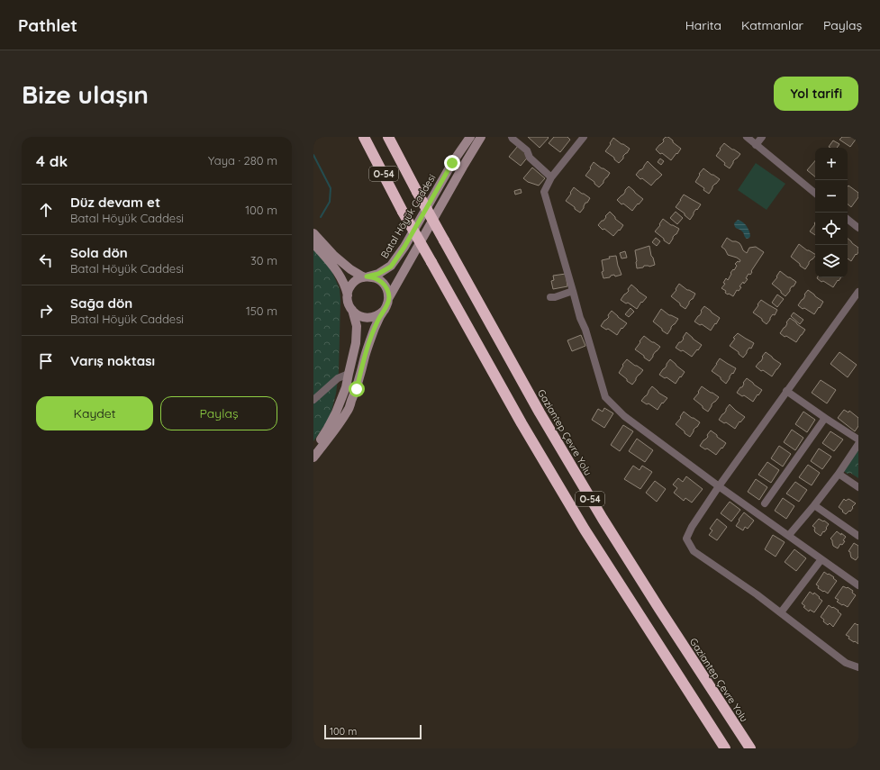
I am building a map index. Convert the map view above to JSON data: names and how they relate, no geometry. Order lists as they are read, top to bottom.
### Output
{
  "streets": {
    "highway": ["O-54", "Gaziantep Çevre Yolu"],
    "main road": ["Batal Höyük Caddesi"]
  },
  "scale_bar": "100 m",
  "page": {
    "header": "Pathlet",
    "nav": ["Harita", "Katmanlar", "Paylaş"],
    "buttons": [
      "Yol tarifi",
      ["Kaydet", "Paylaş"]
    ],
    "title": "Bize ulaşın",
    "heading": ["4 dk", "Yaya · 280 m"],
    "map_buttons": ["+", "−"],
    "list": [
      ["Düz devam et", "Batal Höyük Caddesi", "100 m"],
      ["Sola dön", "Batal Höyük Caddesi", "30 m"],
      ["Sağa dön", "Batal Höyük Caddesi", "150 m"],
      "Varış noktası"
    ],
    "scale": "100 m"
  }
}
